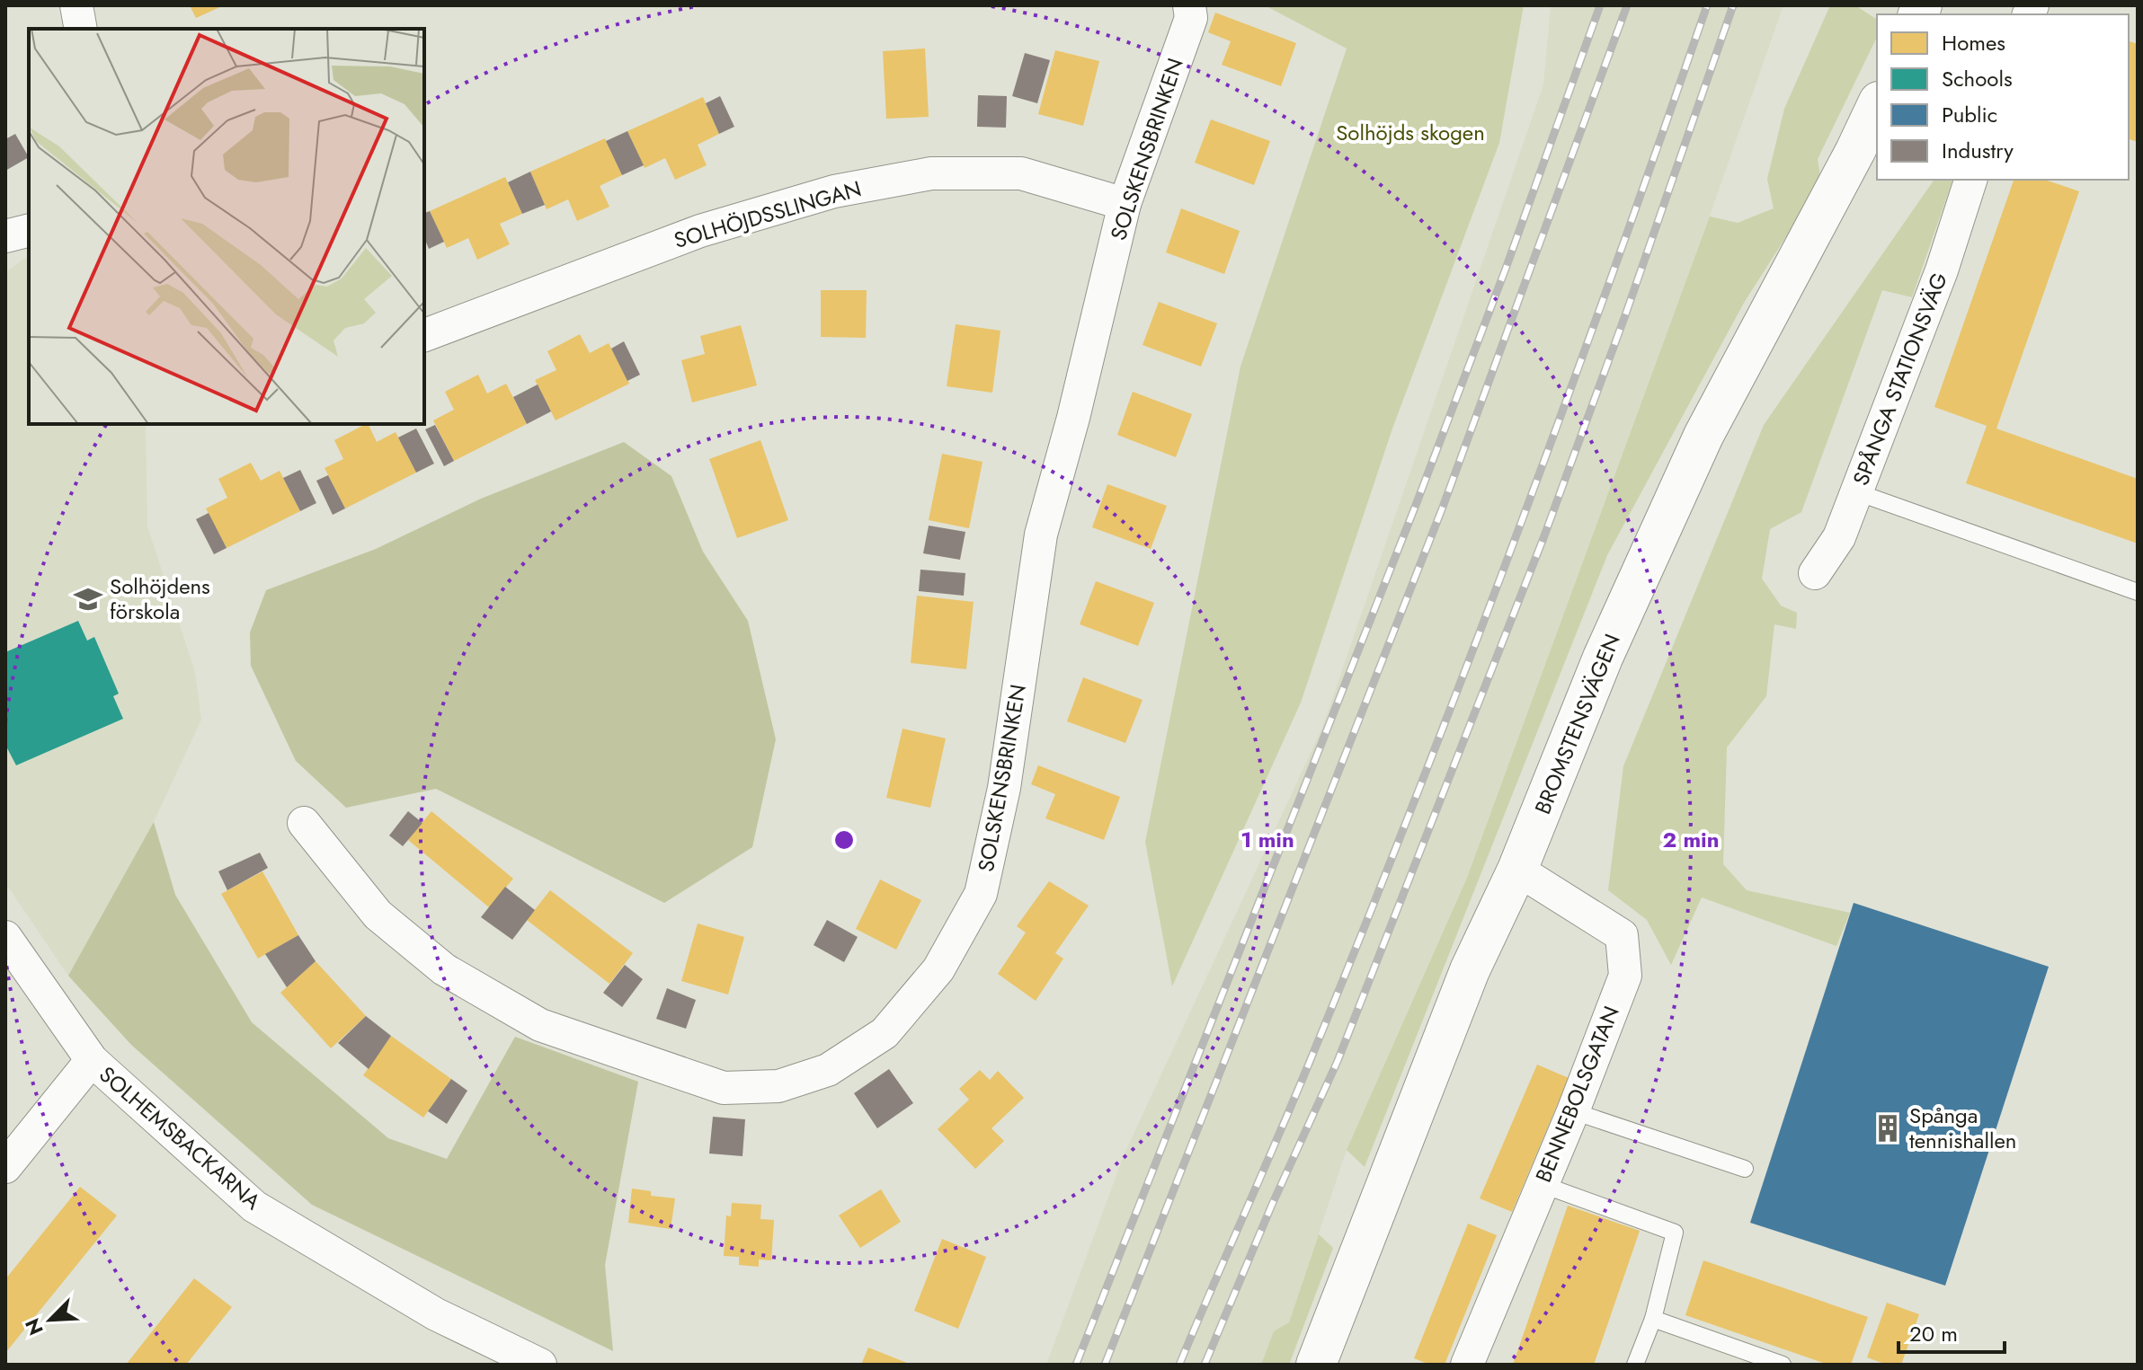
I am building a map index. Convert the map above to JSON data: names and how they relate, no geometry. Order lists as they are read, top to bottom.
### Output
{
  "streets": {
    "street": [
      "SOLSKENSBRINKEN",
      "SOLHÖJDSSLINGAN",
      "SPÅNGA STATIONSVÄG",
      "BROMSTENSVÄGEN",
      "BENNEBOLSGATAN",
      "SOLHEMSBACKARNA"
    ]
  },
  "crossings": [
    ["SOLSKENSBRINKEN", "SOLHÖJDSSLINGAN"],
    ["BROMSTENSVÄGEN", "BENNEBOLSGATAN"]
  ],
  "parks": ["Solhöjds skogen"],
  "places": {
    "school or university": ["Solhöjdens förskola"],
    "building": ["Spånga tennishallen"]
  },
  "legend": [
    "Homes",
    "Schools",
    "Public",
    "Industry"
  ],
  "scale_bar": "20 m",
  "north": "bottom left",
  "rings": ["1 min", "2 min"]
}
